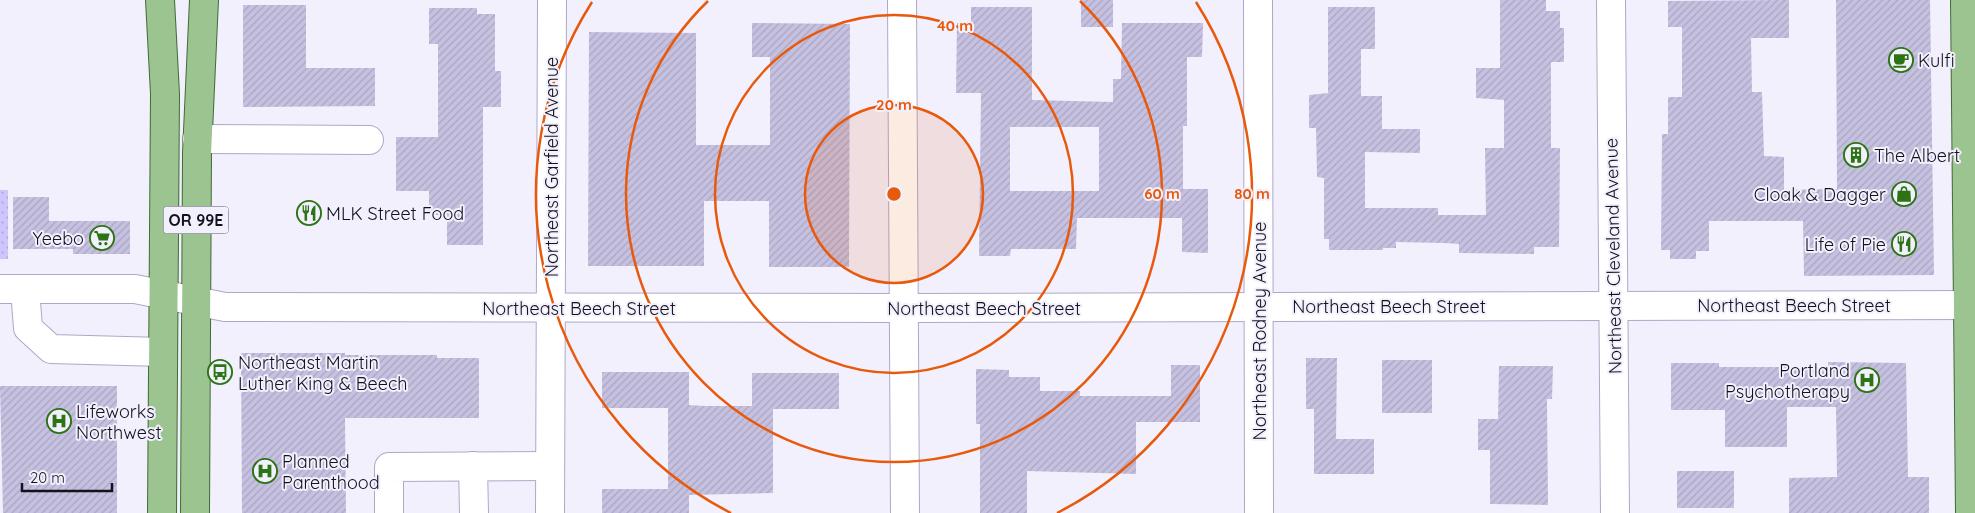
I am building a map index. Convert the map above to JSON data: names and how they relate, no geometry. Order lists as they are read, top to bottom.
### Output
{
  "streets": {
    "main road": ["OR 99E"],
    "street": [
      "Northeast Garfield Avenue",
      "Northeast Cleveland Avenue",
      "Northeast Beech Street",
      "Northeast Rodney Avenue"
    ]
  },
  "crossings": [
    ["Northeast Garfield Avenue", "Northeast Beech Street"],
    ["OR 99E", "Northeast Beech Street"],
    ["Northeast Cleveland Avenue", "Northeast Beech Street"],
    ["Northeast Beech Street", "Northeast Rodney Avenue"]
  ],
  "places": {
    "cafe": ["Kulfi"],
    "building": ["The Albert"],
    "shop": ["Cloak & Dagger"],
    "restaurant": ["MLK Street Food", "Life of Pie"],
    "supermarket": ["Yeebo"],
    "bus stop": ["Northeast Martin Luther King & Beech"],
    "hospital": ["Portland Psychotherapy", "Lifeworks Northwest", "Planned Parenthood"]
  },
  "scale_bar": "20 m",
  "rings": [
    "40 m",
    "20 m",
    "60 m",
    "80 m"
  ]
}
